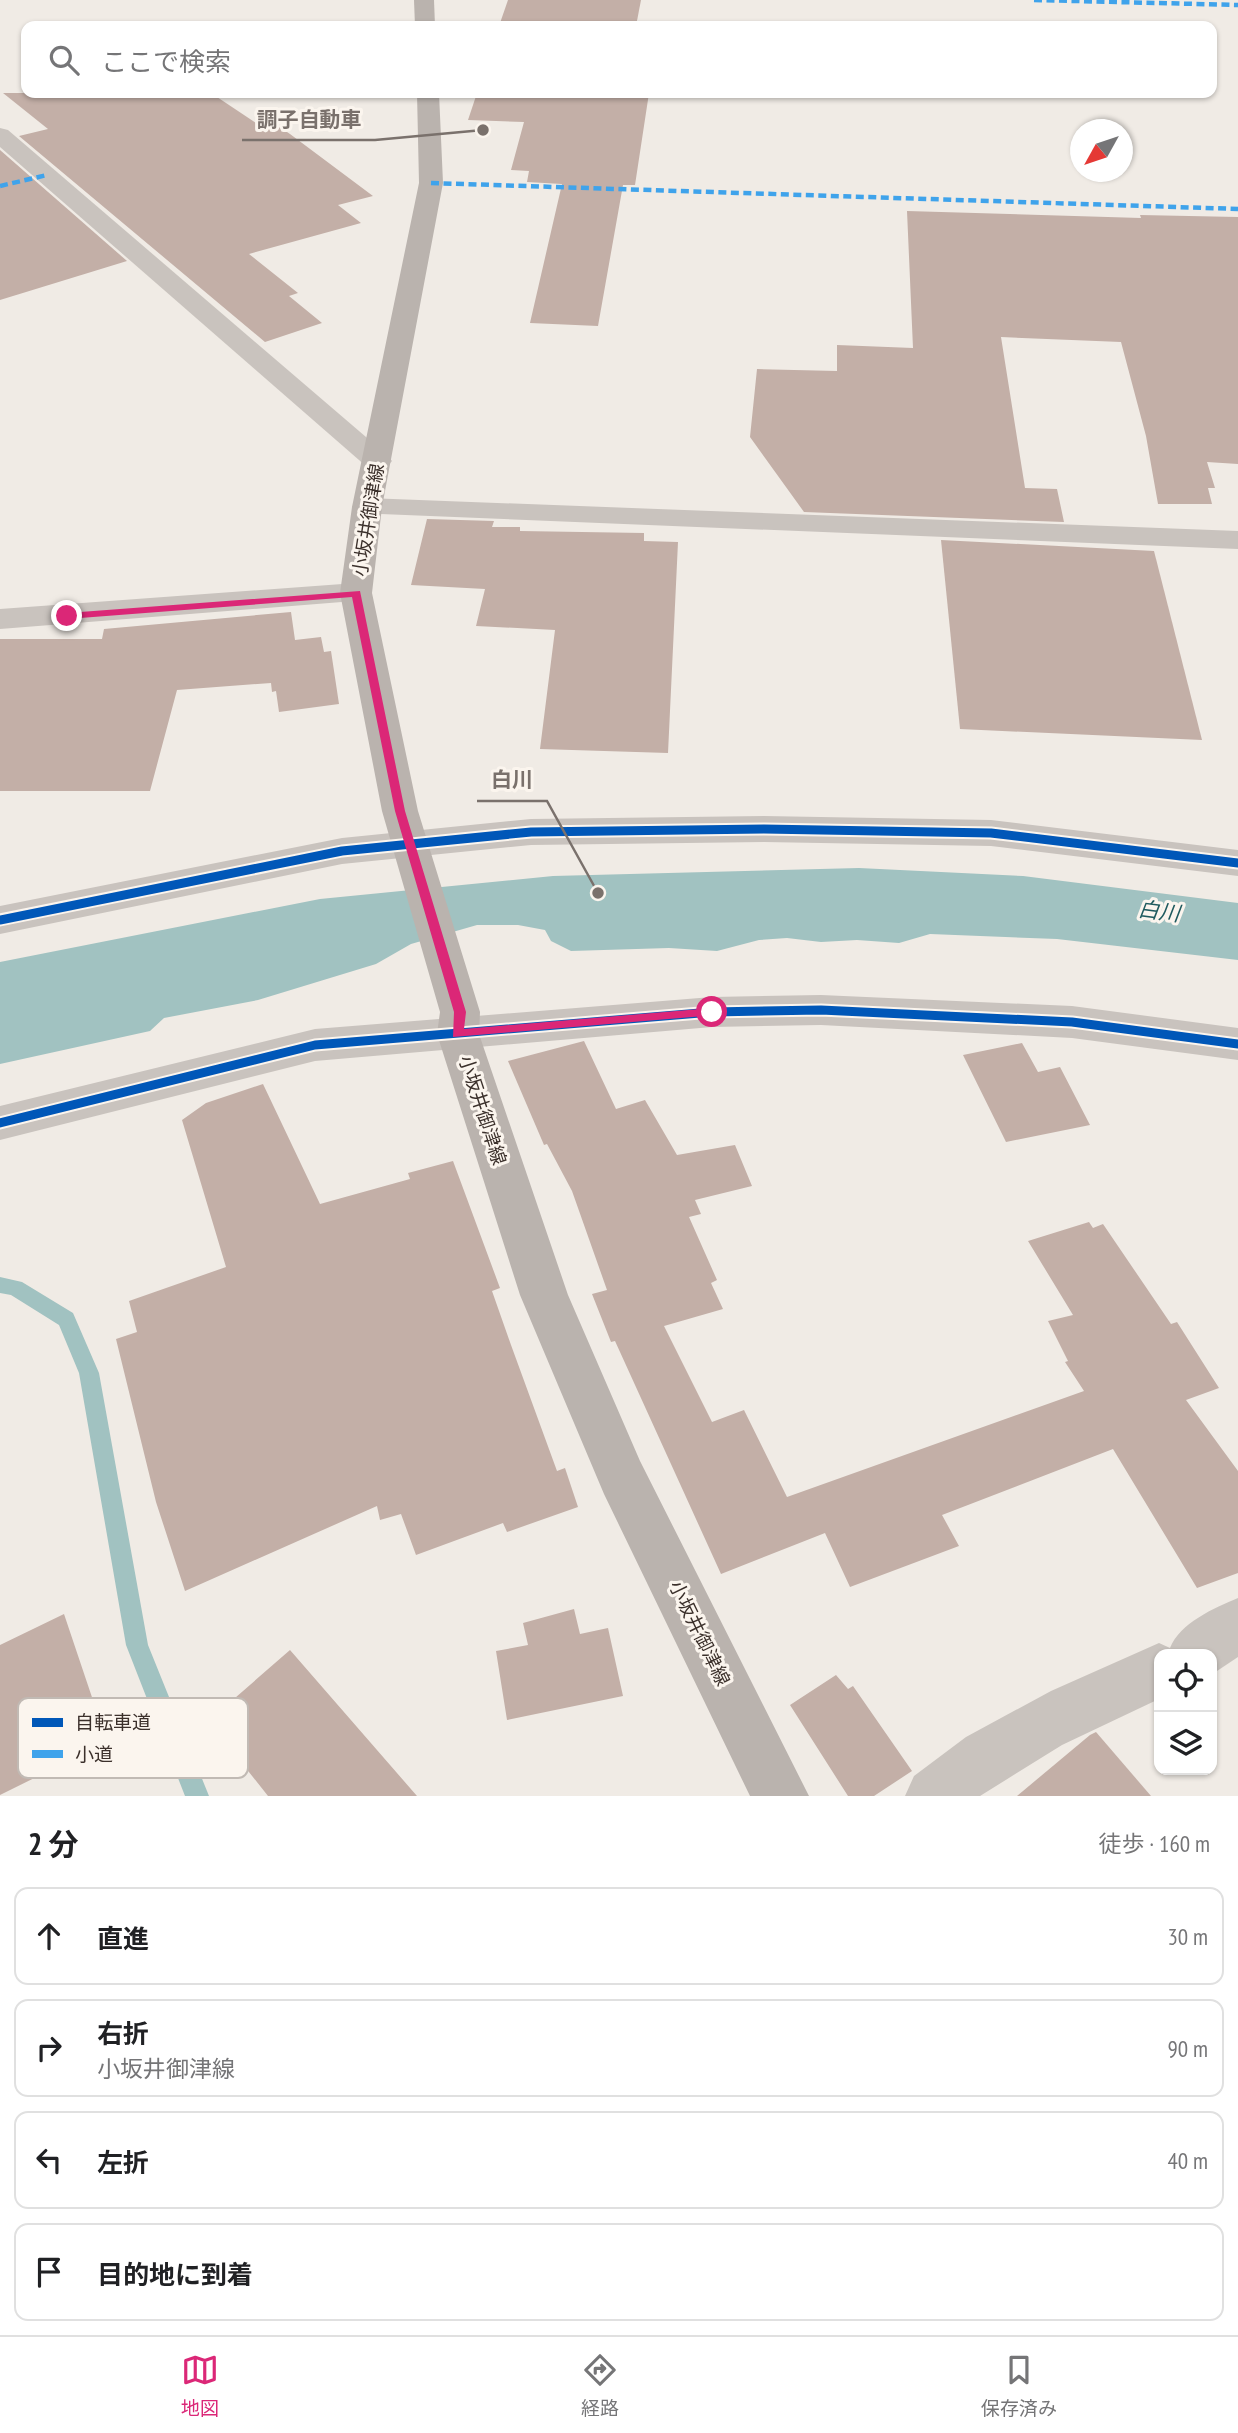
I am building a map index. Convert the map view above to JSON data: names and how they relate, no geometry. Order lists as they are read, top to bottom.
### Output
{
  "streets": {
    "main road": ["小坂井御津線"]
  },
  "water": ["白川"],
  "places": ["調子自動車", "白川"],
  "legend": ["自転車道", "小道"],
  "north": "bottom left",
  "page": {
    "search": "ここで検索",
    "heading": ["2 分", "徒歩 · 160 m"],
    "list": [
      ["直進", "30 m"],
      ["右折", "小坂井御津線", "90 m"],
      ["左折", "40 m"],
      "目的地に到着"
    ],
    "nav": ["地図", "経路", "保存済み"]
  }
}
